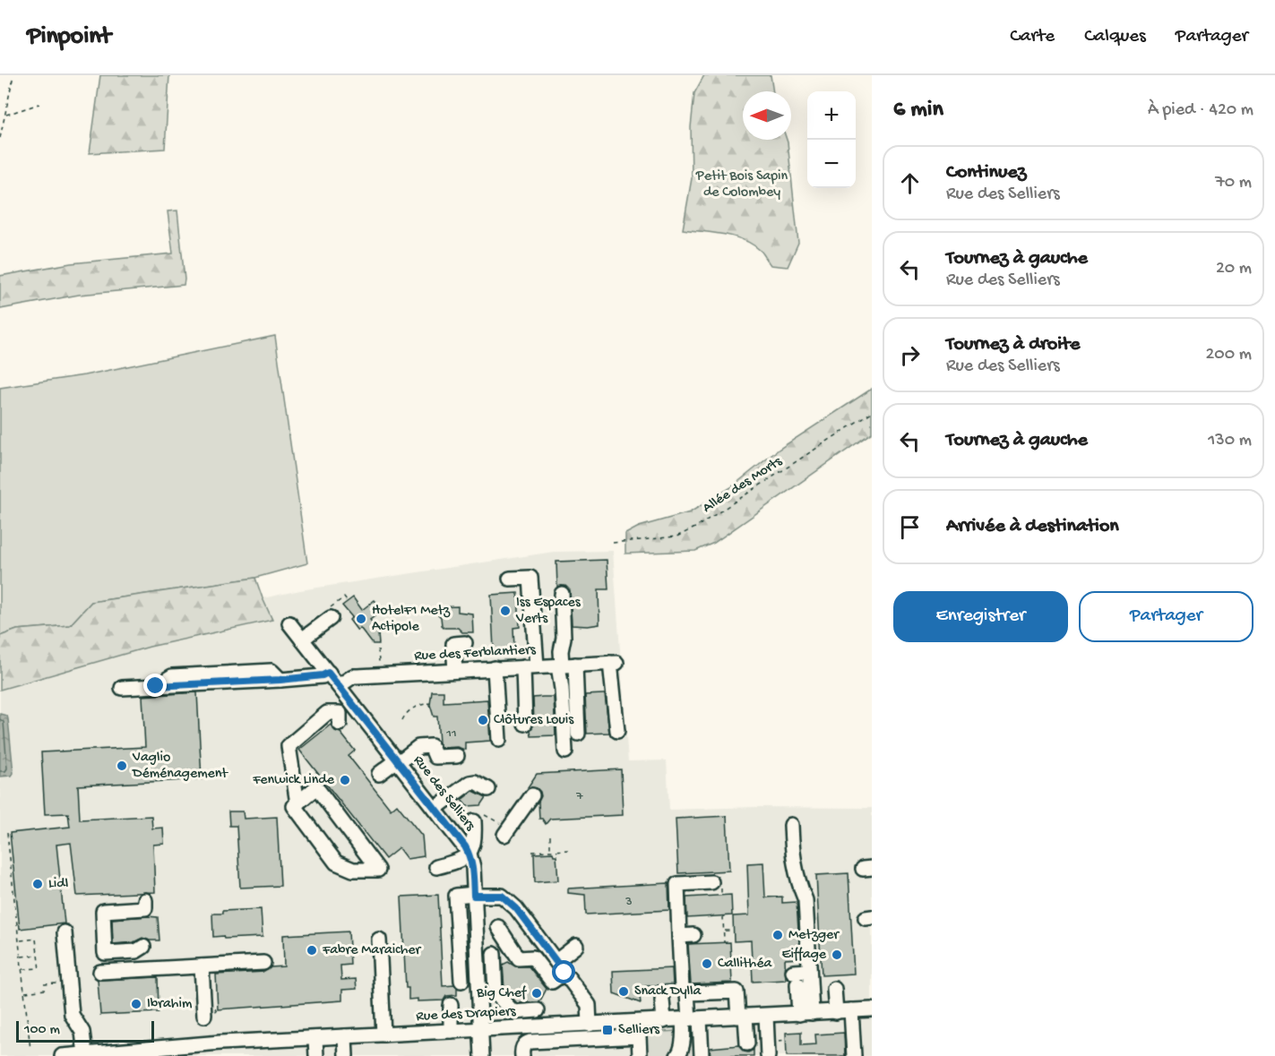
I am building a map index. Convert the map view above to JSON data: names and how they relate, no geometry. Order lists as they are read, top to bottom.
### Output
{
  "streets": {
    "street": ["Rue des Ferblantiers", "Rue des Selliers", "Rue des Drapiers"],
    "path": ["Allée des Morts"]
  },
  "crossings": [
    ["Rue des Ferblantiers", "Rue des Selliers"],
    ["Rue des Selliers", "Rue des Drapiers"]
  ],
  "parks": ["Petit Bois Sapin de Colombey"],
  "places": {
    "other": [
      "Iss Espaces Verts",
      "HotelF1 Metz Actipole",
      "Clôtures Louis",
      "Vaglio Déménagement",
      "Fenwick Linde",
      "Lidl",
      "Metzger",
      "Fabre Maraicher",
      "Eiffage",
      "Callithéa",
      "Snack Dylla",
      "Big Chef",
      "Ibrahim"
    ],
    "transit": ["Selliers"]
  },
  "house_numbers": ["11", "7", "3"],
  "scale_bar": "100 m",
  "north": "left",
  "page": {
    "header": "Pinpoint",
    "nav": ["Carte", "Calques", "Partager"],
    "heading": ["6 min", "À pied · 420 m"],
    "map_buttons": ["+", "−"],
    "list": [
      ["Continuez", "Rue des Selliers", "70 m"],
      ["Tournez à gauche", "Rue des Selliers", "20 m"],
      ["Tournez à droite", "Rue des Selliers", "200 m"],
      ["Tournez à gauche", "130 m"],
      "Arrivée à destination"
    ],
    "buttons": ["Enregistrer", "Partager"],
    "scale": "100 m"
  }
}
